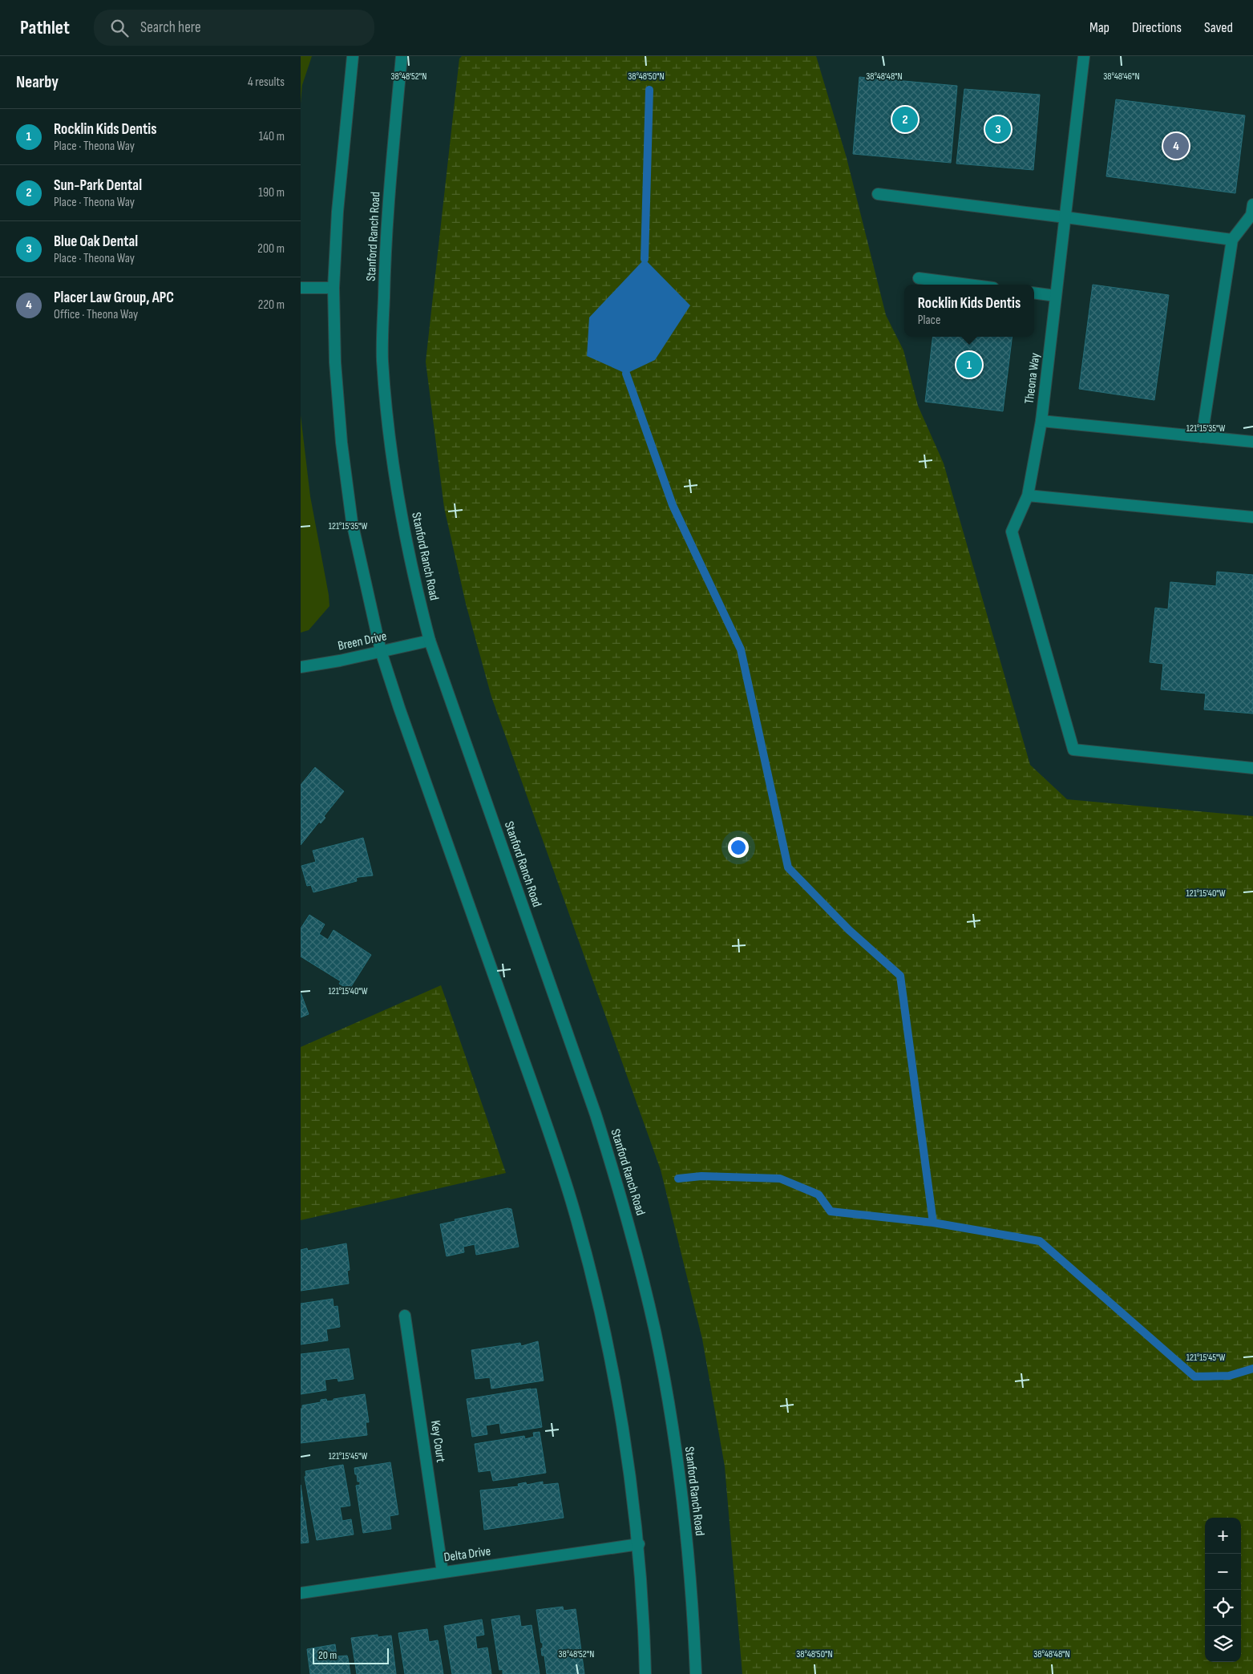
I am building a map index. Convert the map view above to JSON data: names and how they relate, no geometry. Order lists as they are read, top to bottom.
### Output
{
  "streets": {
    "main road": [
      "Stanford Ranch Road",
      "Theona Way",
      "Breen Drive",
      "Key Court",
      "Delta Drive"
    ]
  },
  "crossings": [
    ["Stanford Ranch Road", "Breen Drive"],
    ["Key Court", "Delta Drive"]
  ],
  "scale_bar": "20 m",
  "page": {
    "header": "Pathlet",
    "search": "Search here",
    "nav": ["Map", "Directions", "Saved"],
    "heading": ["Nearby", "4 results"],
    "pins": [
      "2",
      "3",
      "4",
      "1"
    ],
    "list": [
      {
        "mark": "1",
        "name": "Rocklin Kids Dentis",
        "note": "Place · Theona Way",
        "value": "140 m"
      },
      {
        "mark": "2",
        "name": "Sun-Park Dental",
        "note": "Place · Theona Way",
        "value": "190 m"
      },
      {
        "mark": "3",
        "name": "Blue Oak Dental",
        "note": "Place · Theona Way",
        "value": "200 m"
      },
      {
        "mark": "4",
        "name": "Placer Law Group, APC",
        "note": "Office · Theona Way",
        "value": "220 m"
      }
    ],
    "popup": ["Rocklin Kids Dentis", "Place"],
    "map_buttons": ["+", "−"],
    "scale": "20 m"
  },
  "coordinates": [
    "38°48'52\"N",
    "38°48'50\"N",
    "38°48'48\"N",
    "38°48'46\"N",
    "121°15'35\"W",
    "121°15'40\"W",
    "121°15'45\"W"
  ]
}
